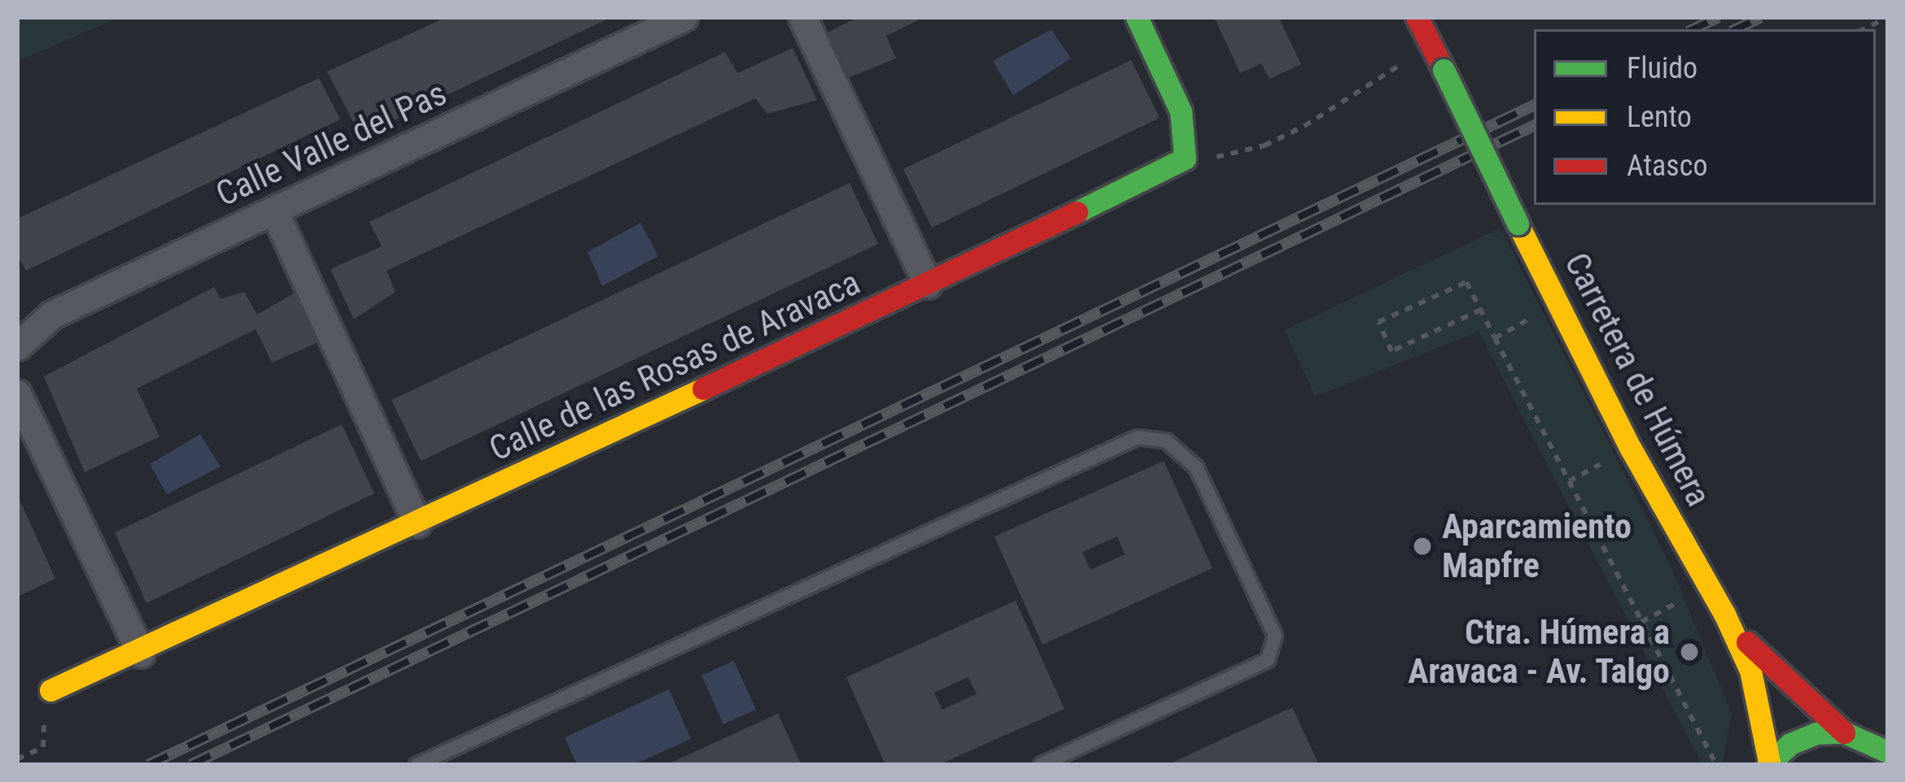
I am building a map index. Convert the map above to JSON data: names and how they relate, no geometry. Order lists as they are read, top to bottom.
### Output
{
  "streets": {
    "street": ["Calle Valle del Pas", "Calle de las Rosas de Aravaca", "Carretera de Húmera"]
  },
  "places": ["Aparcamiento Mapfre", "Ctra. Húmera a Aravaca - Av. Talgo"],
  "legend": ["Fluido", "Lento", "Atasco"]
}
